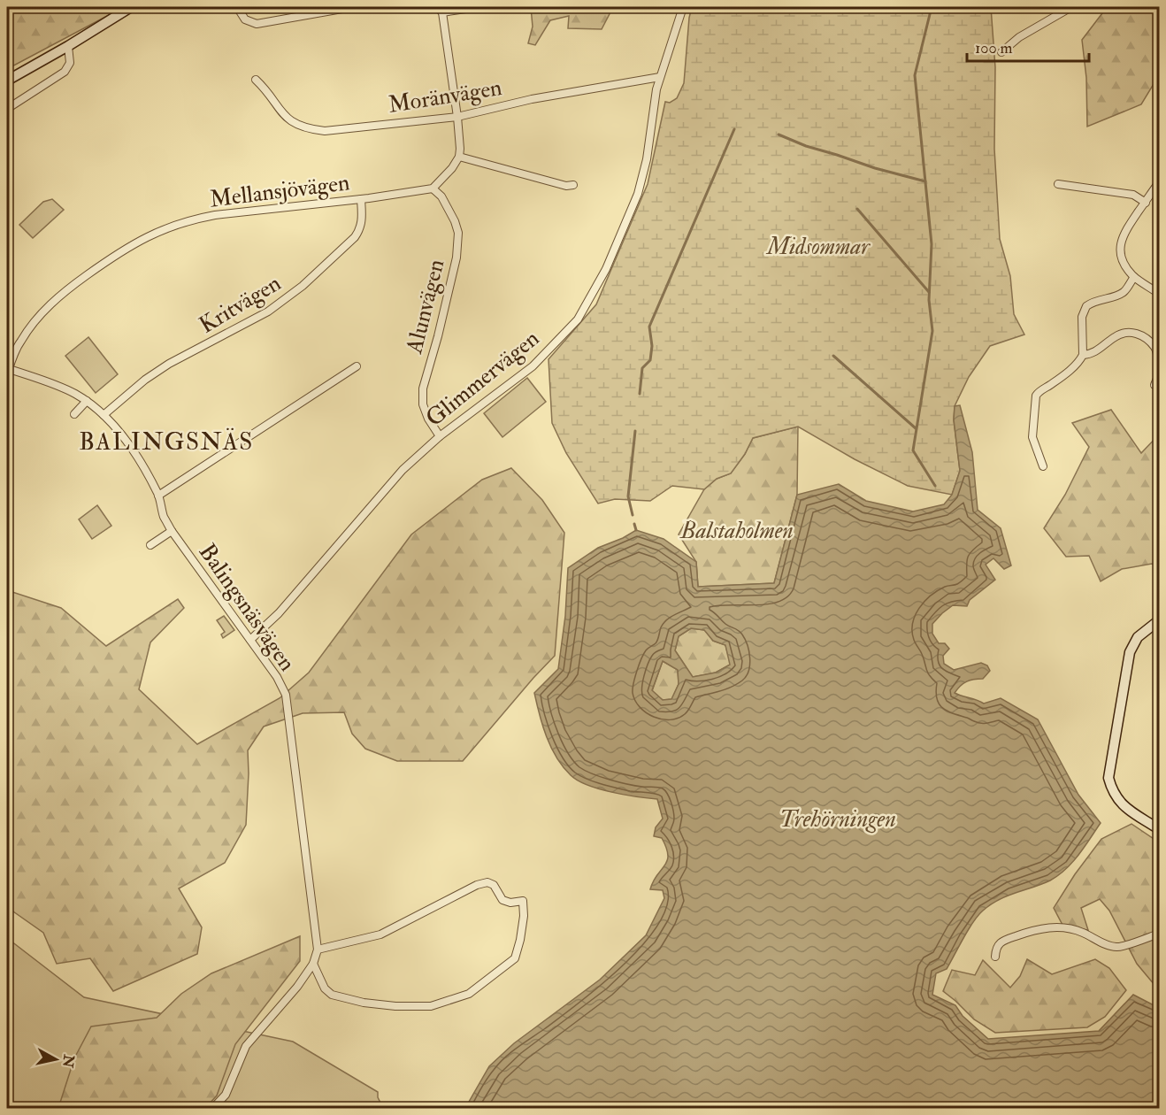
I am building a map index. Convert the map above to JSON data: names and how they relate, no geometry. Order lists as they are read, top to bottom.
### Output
{
  "streets": {
    "street": [
      "Moränvägen",
      "Mellansjövägen",
      "Kritvägen",
      "Alunvägen",
      "Glimmervägen",
      "Balingsnäsvägen"
    ]
  },
  "crossings": [
    ["Moränvägen", "Glimmervägen"],
    ["Mellansjövägen", "Kritvägen"],
    ["Mellansjövägen", "Alunvägen"],
    ["Mellansjövägen", "Balingsnäsvägen"],
    ["Kritvägen", "Balingsnäsvägen"],
    ["Alunvägen", "Glimmervägen"],
    ["Glimmervägen", "Balingsnäsvägen"]
  ],
  "districts": ["BALINGSNÄS"],
  "water": ["Trehörningen"],
  "parks": ["Midsommar", "Balstaholmen"],
  "scale_bar": "100 m",
  "north": "right"
}
